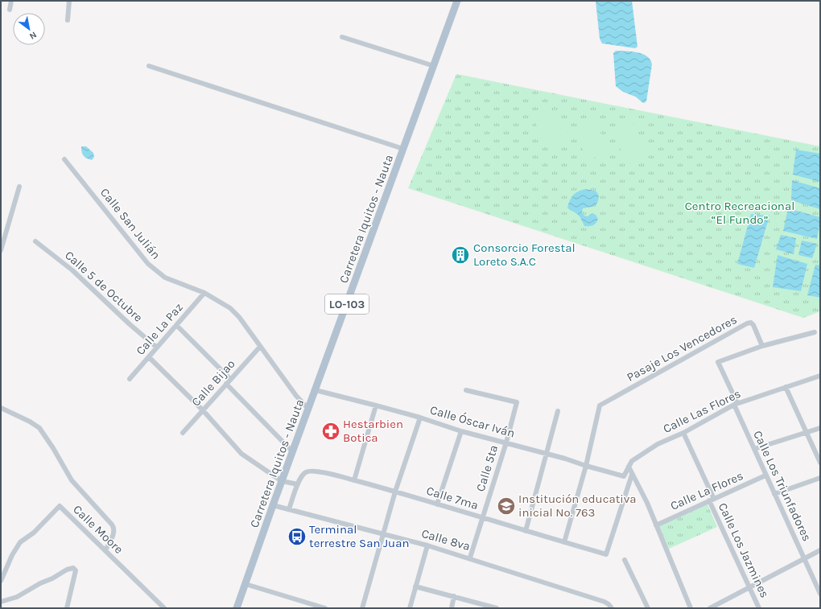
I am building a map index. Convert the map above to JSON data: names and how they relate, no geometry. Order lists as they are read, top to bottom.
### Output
{
  "streets": {
    "main road": ["Carretera Iquitos - Nauta", "LO-103"],
    "street": [
      "Calle San Julián",
      "Calle 5 de Octubre",
      "Calle La Paz",
      "Pasaje Los Vencedores",
      "Calle Bijao",
      "Calle Las Flores",
      "Calle Óscar Iván",
      "Calle 5ta",
      "Calle Los Triunfadores",
      "Calle La Flores",
      "Calle 7ma",
      "Calle Moore",
      "Calle 8va",
      "Calle Los Jazmines"
    ]
  },
  "crossings": [
    ["Carretera Iquitos - Nauta", "Calle San Julián"],
    ["Carretera Iquitos - Nauta", "Calle Óscar Iván"],
    ["Carretera Iquitos - Nauta", "Calle 8va"],
    ["Calle San Julián", "Calle La Paz"],
    ["Calle San Julián", "Calle Bijao"],
    ["Calle 5 de Octubre", "Calle La Paz"],
    ["Pasaje Los Vencedores", "Calle Óscar Iván"],
    ["Pasaje Los Vencedores", "Calle Los Triunfadores"],
    ["Calle Las Flores", "Calle Óscar Iván"],
    ["Calle Las Flores", "Calle Los Triunfadores"],
    ["Calle Las Flores", "Calle Los Jazmines"],
    ["Calle Óscar Iván", "Calle 5ta"],
    ["Calle 5ta", "Calle 7ma"],
    ["Calle 5ta", "Calle 8va"],
    ["Calle Los Triunfadores", "Calle La Flores"],
    ["Calle La Flores", "Calle Los Jazmines"],
    ["Calle 7ma", "Calle 8va"]
  ],
  "parks": ["Centro Recreacional “El Fundo”"],
  "places": {
    "building": ["Consorcio Forestal Loreto S.A.C"],
    "pharmacy": ["Hestarbien Botica"],
    "school or university": ["Institución educativa inicial No. 763"],
    "bus stop": ["Terminal terrestre San Juan"]
  },
  "north": "bottom right"
}
